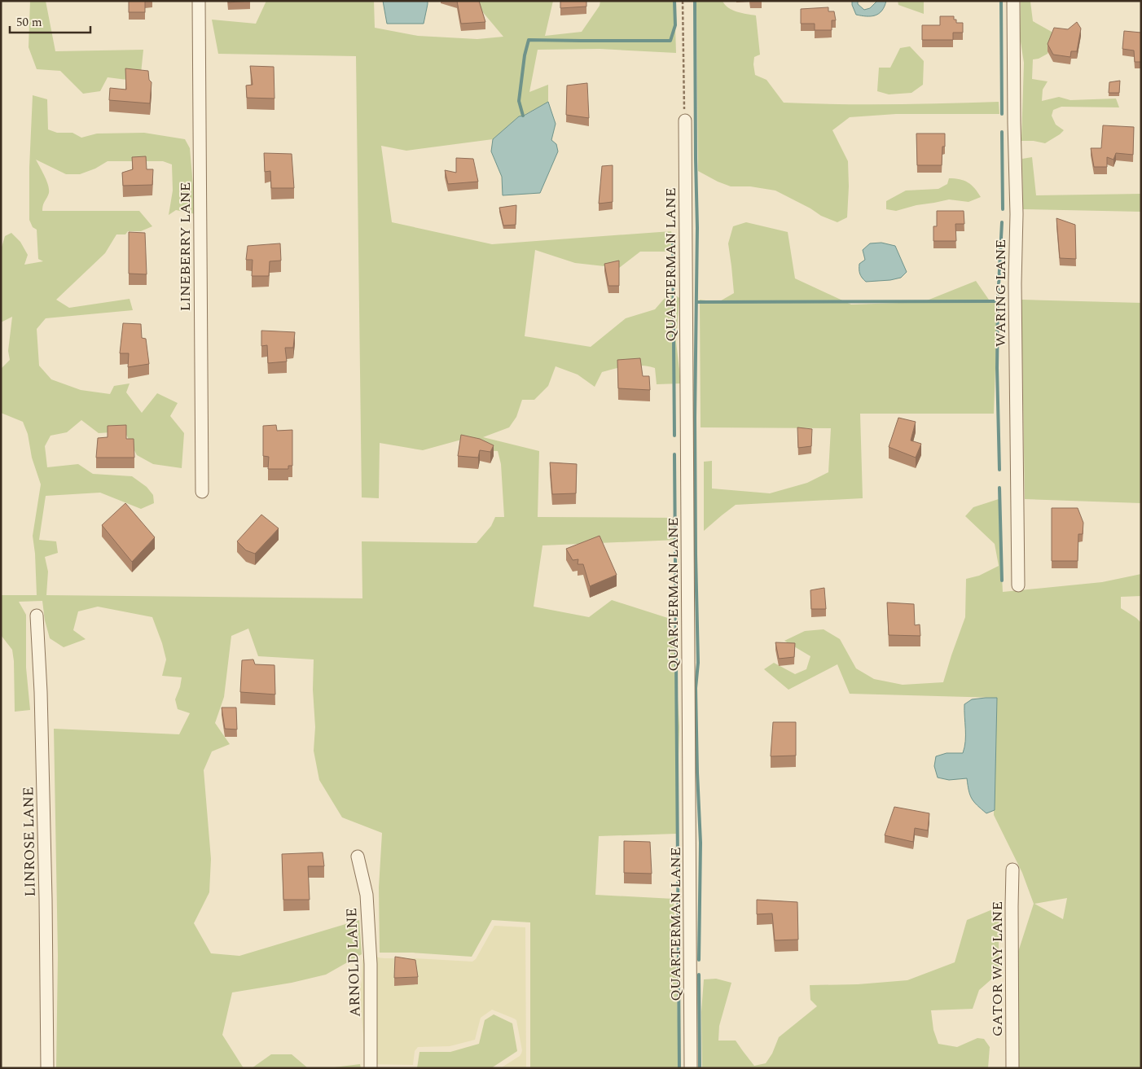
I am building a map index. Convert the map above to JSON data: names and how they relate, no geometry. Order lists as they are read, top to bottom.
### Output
{
  "streets": {
    "street": [
      "LINEBERRY LANE",
      "QUARTERMAN LANE",
      "WARING LANE",
      "LINROSE LANE",
      "ARNOLD LANE",
      "GATOR WAY LANE"
    ]
  },
  "scale_bar": "50 m"
}
